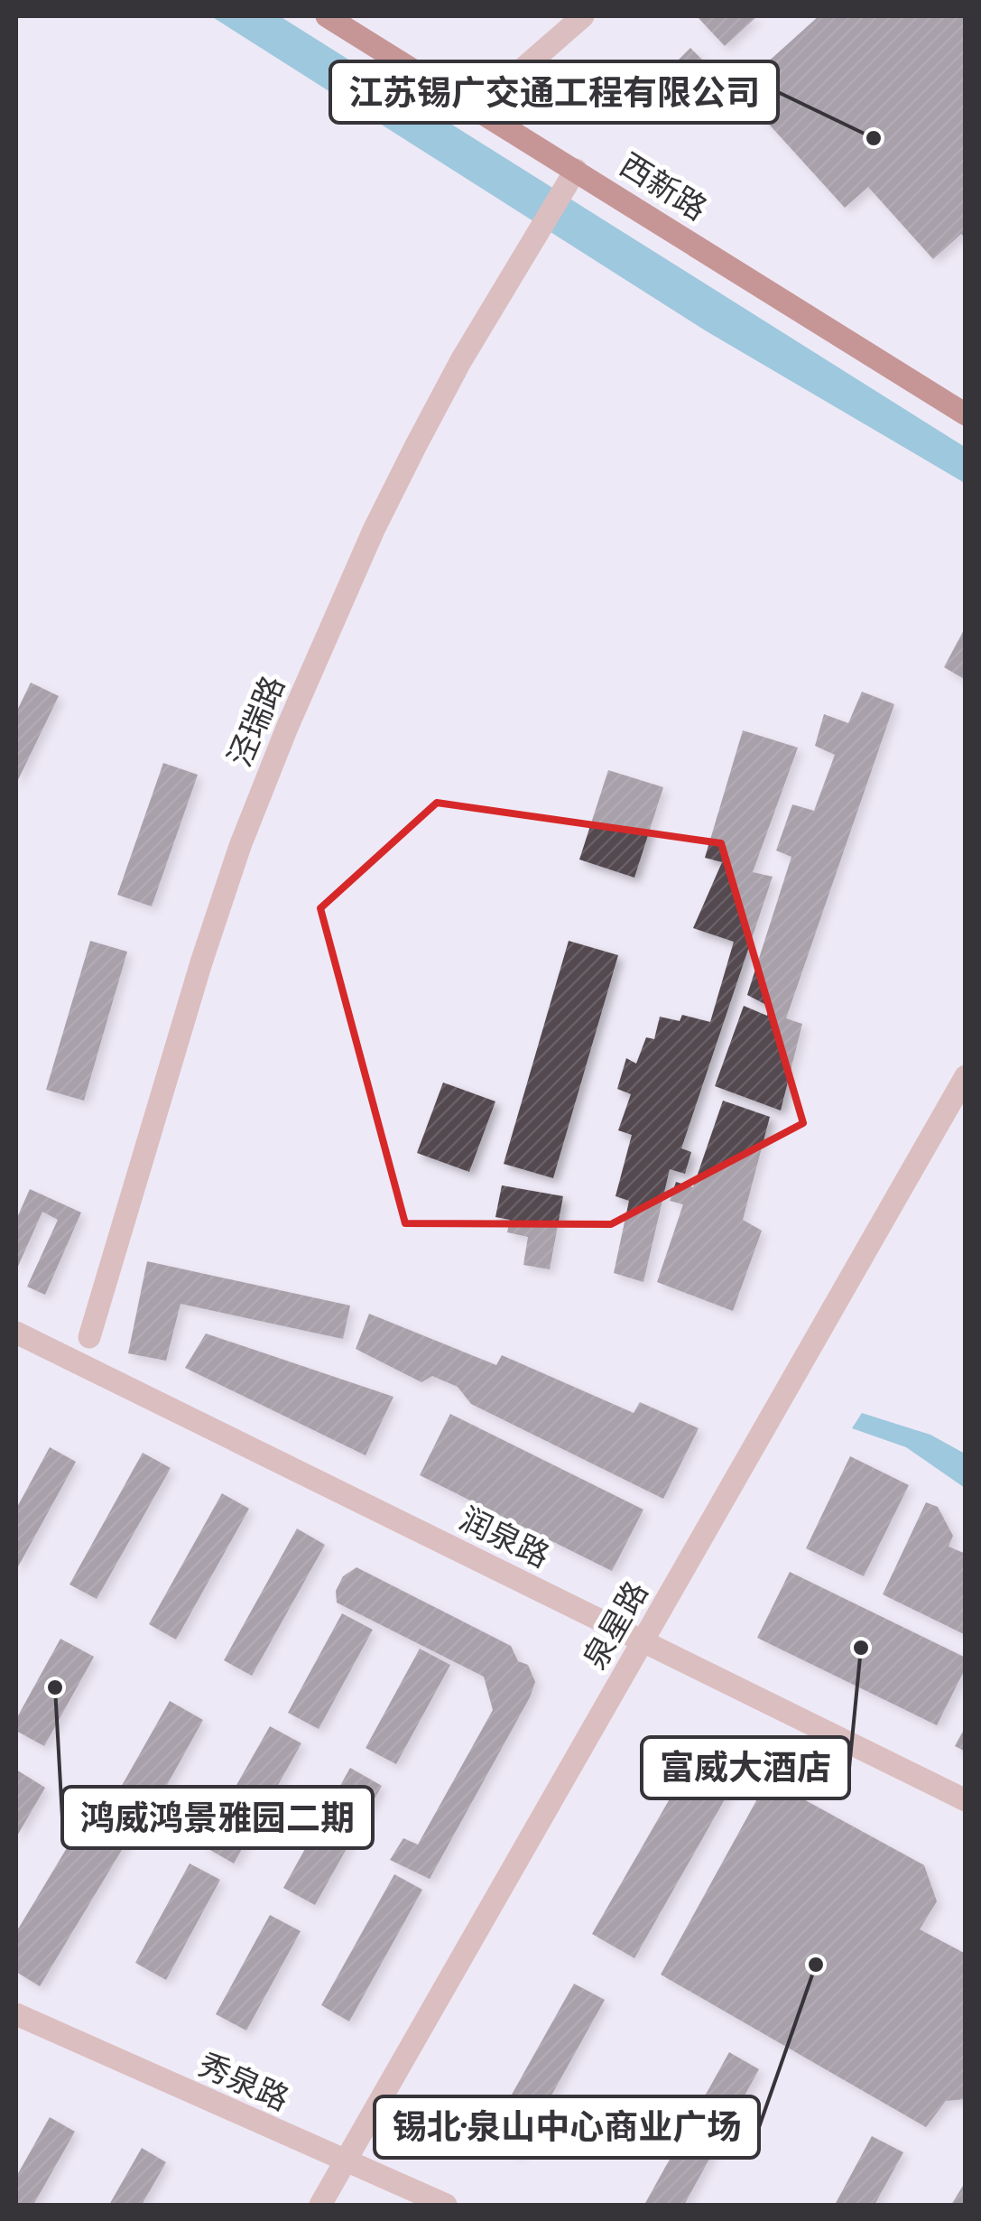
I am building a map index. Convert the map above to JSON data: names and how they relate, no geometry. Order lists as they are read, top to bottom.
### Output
{
  "streets": {
    "main road": ["西新路"],
    "street": [
      "泾瑞路",
      "润泉路",
      "泉星路",
      "秀泉路"
    ]
  },
  "crossings": [
    ["西新路", "泾瑞路"],
    ["润泉路", "泉星路"],
    ["泉星路", "秀泉路"]
  ],
  "places": [
    "江苏锡广交通工程有限公司",
    "富威大酒店",
    "鸿威鸿景雅园二期",
    "锡北·泉山中心商业广场"
  ]
}
